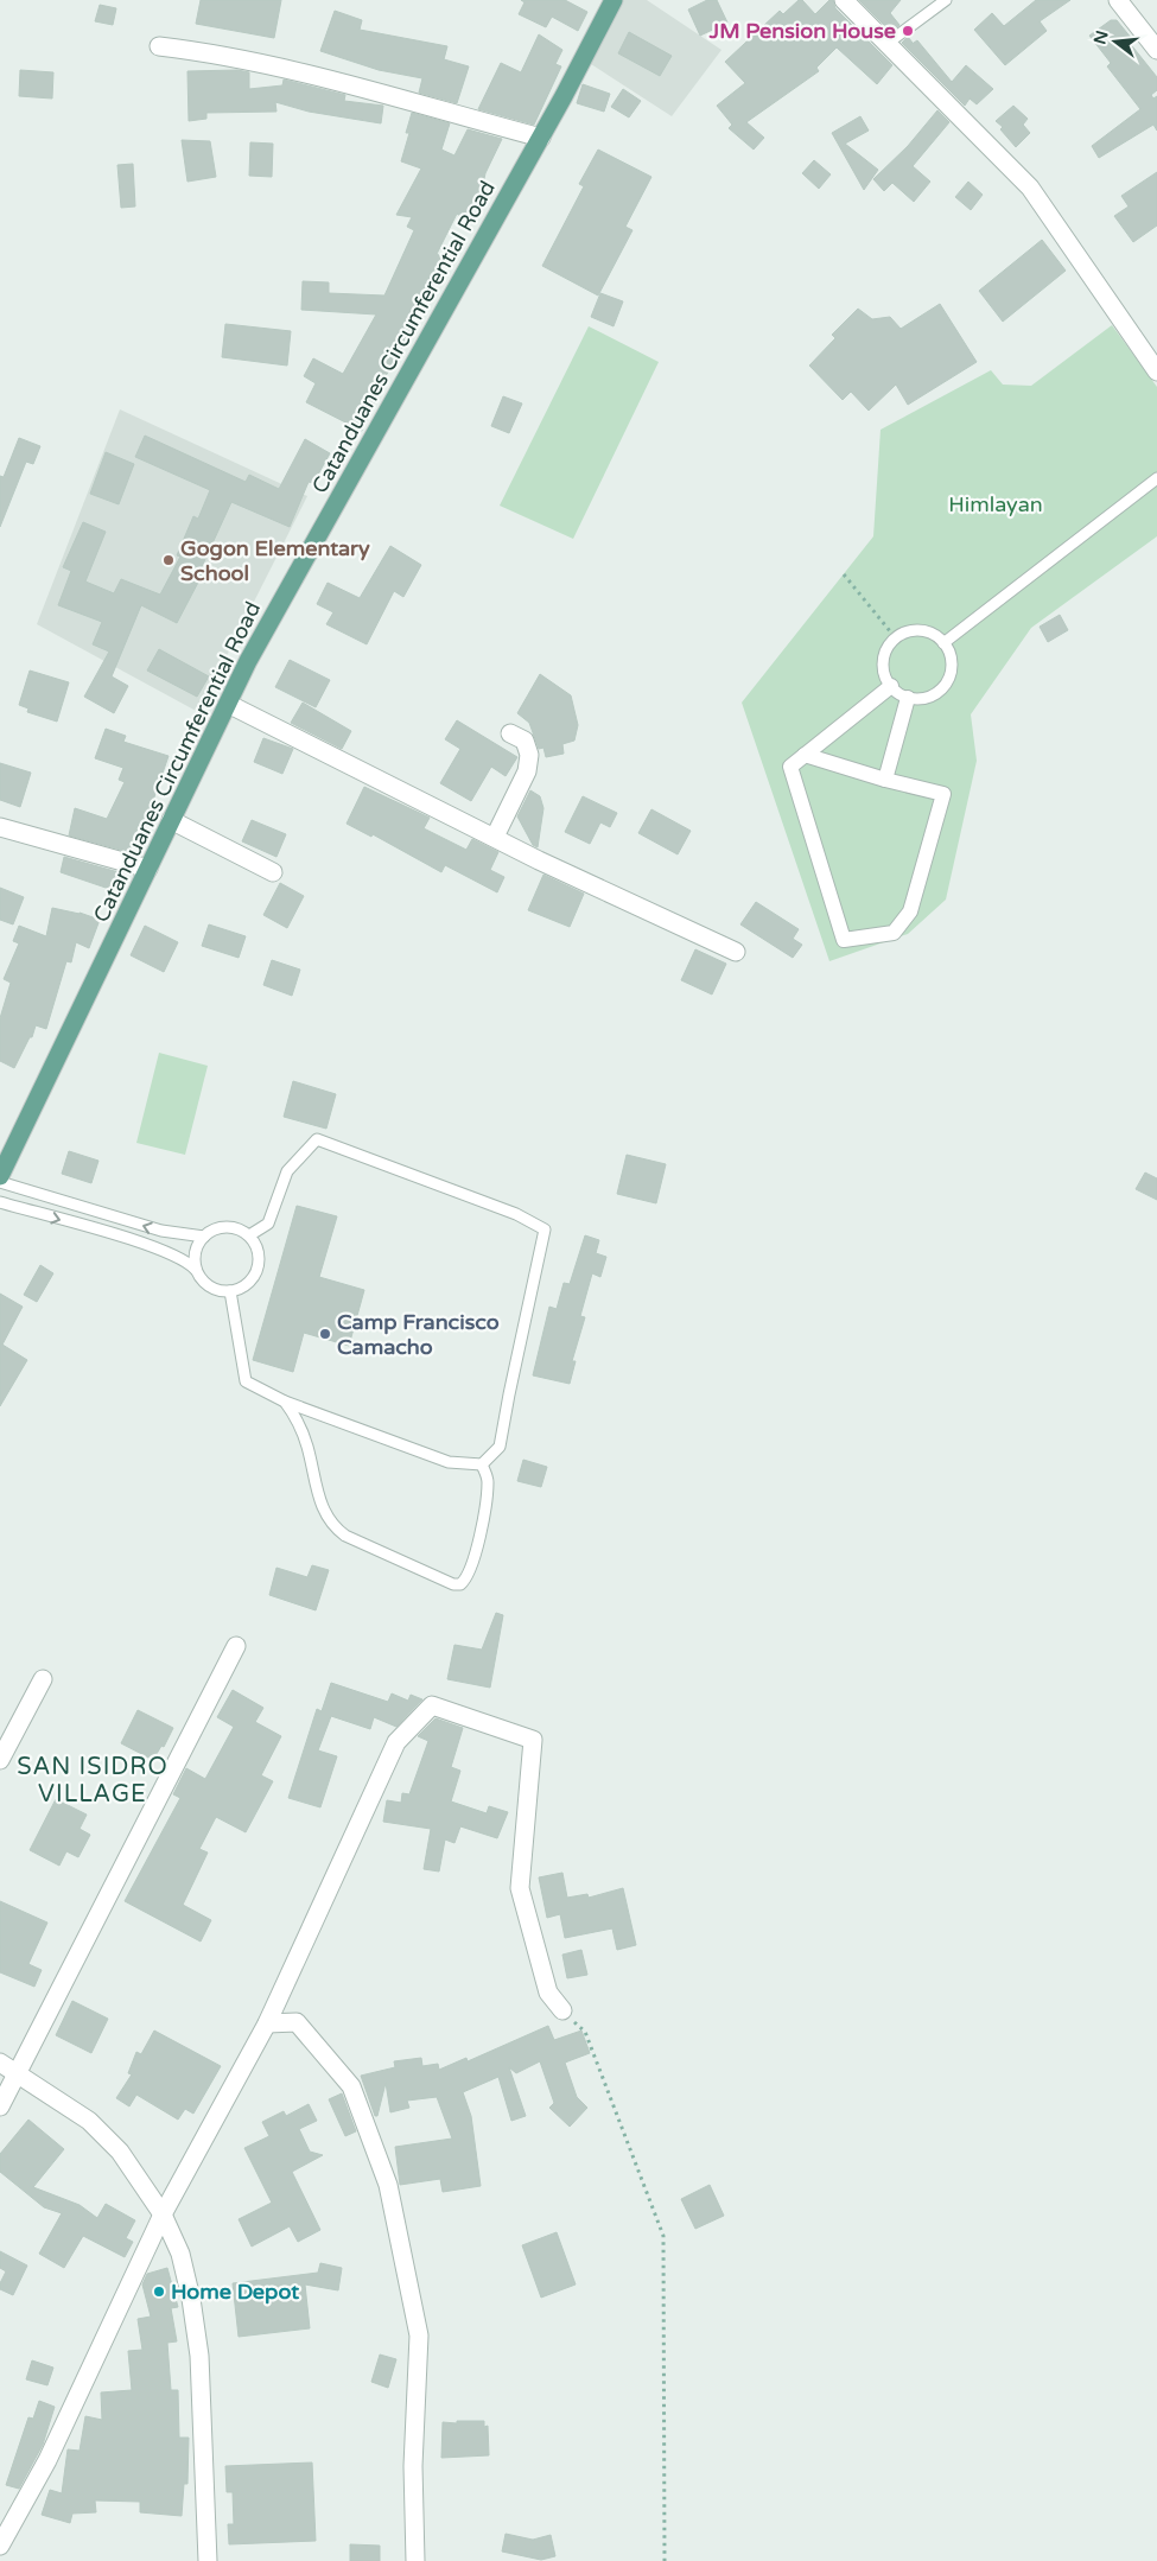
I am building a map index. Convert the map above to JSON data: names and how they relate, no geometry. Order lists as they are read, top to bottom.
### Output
{
  "streets": {
    "main road": ["Catanduanes Circumferential Road"]
  },
  "districts": ["SAN ISIDRO VILLAGE"],
  "parks": ["Himlayan"],
  "places": [
    "JM Pension House",
    "Gogon Elementary School",
    "Camp Francisco Camacho",
    "Home Depot"
  ],
  "north": "left"
}
